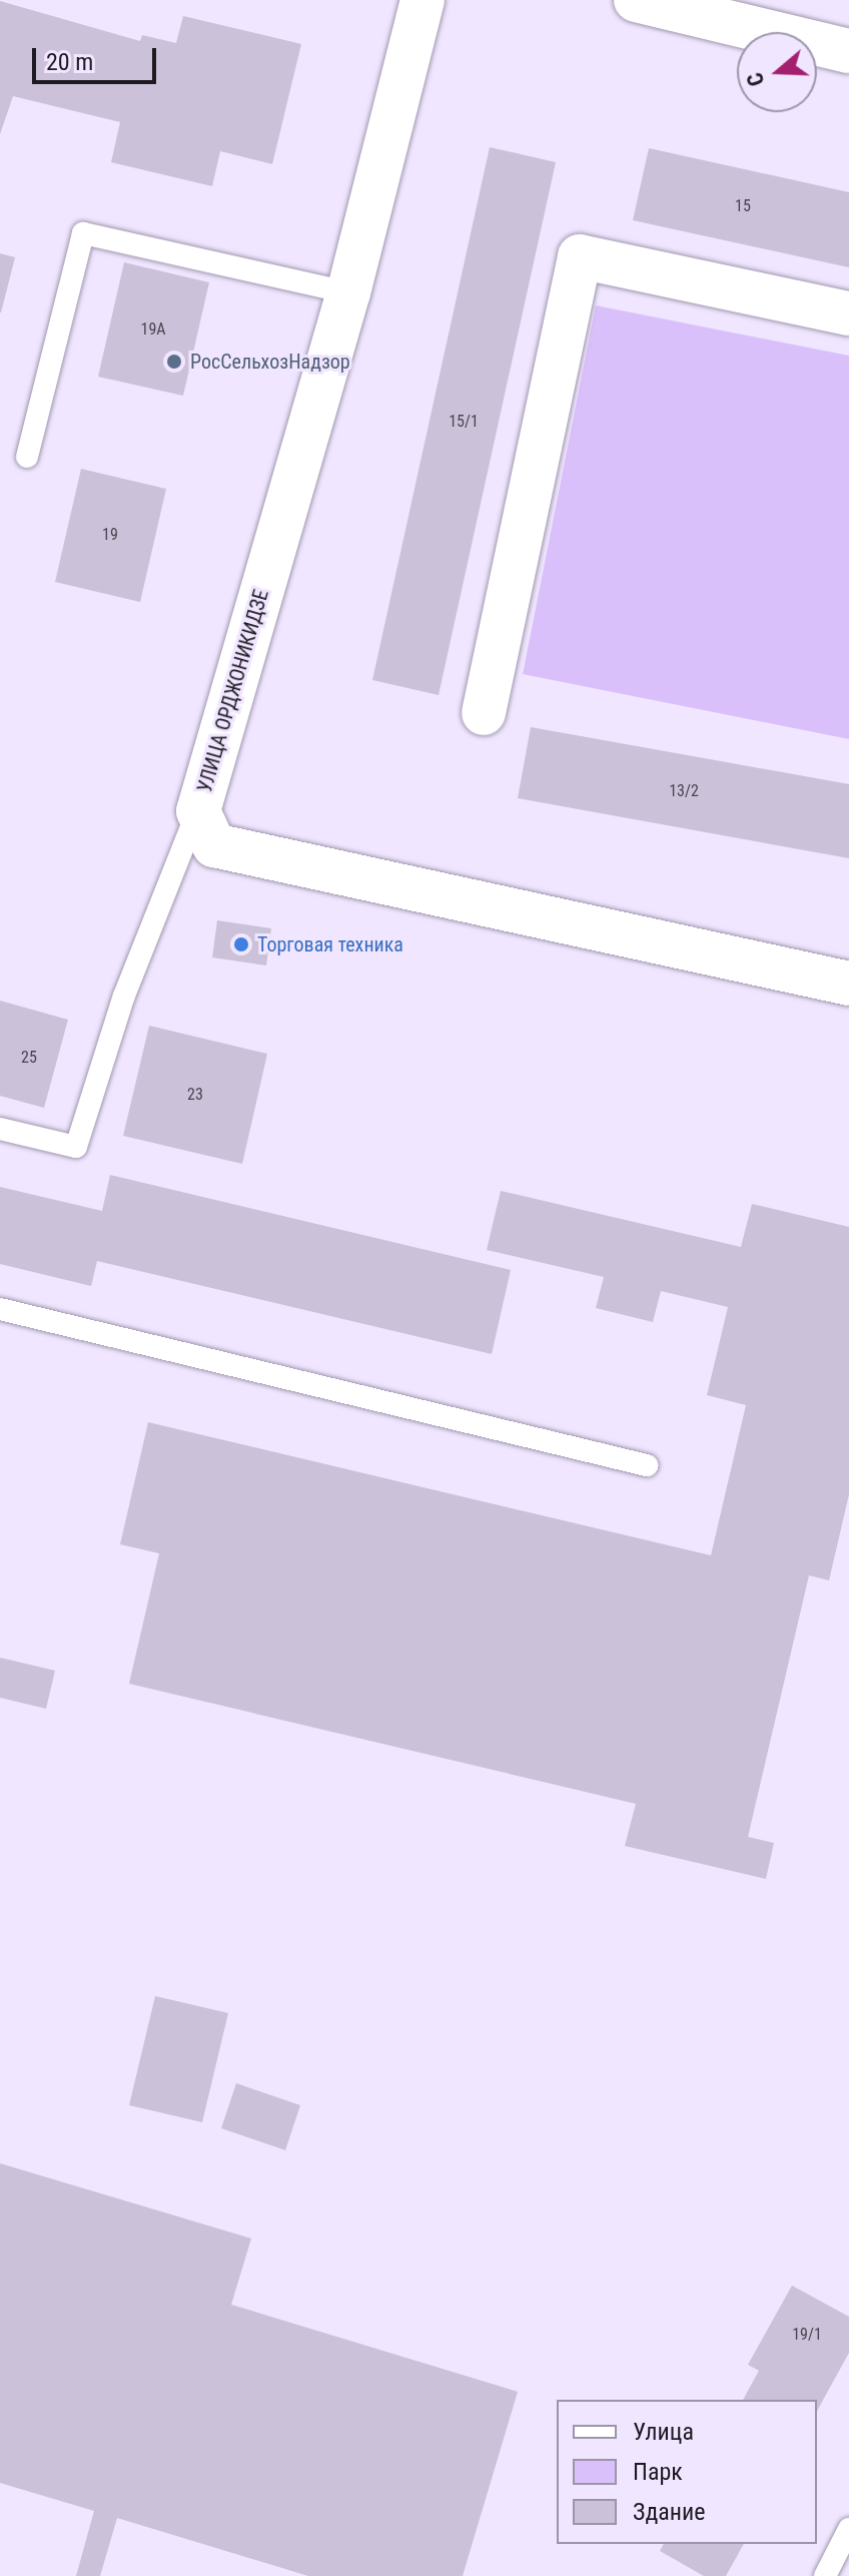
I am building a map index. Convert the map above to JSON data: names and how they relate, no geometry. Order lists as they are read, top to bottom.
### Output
{
  "streets": {
    "street": ["УЛИЦА ОРДЖОНИКИДЗЕ"]
  },
  "places": ["РосСельхозНадзор", "Торговая техника"],
  "house_numbers": [
    "15",
    "19А",
    "15/1",
    "19",
    "13/2",
    "25",
    "23",
    "19/1"
  ],
  "legend": ["Улица", "Парк", "Здание"],
  "scale_bar": "20 m",
  "north": "left"
}
